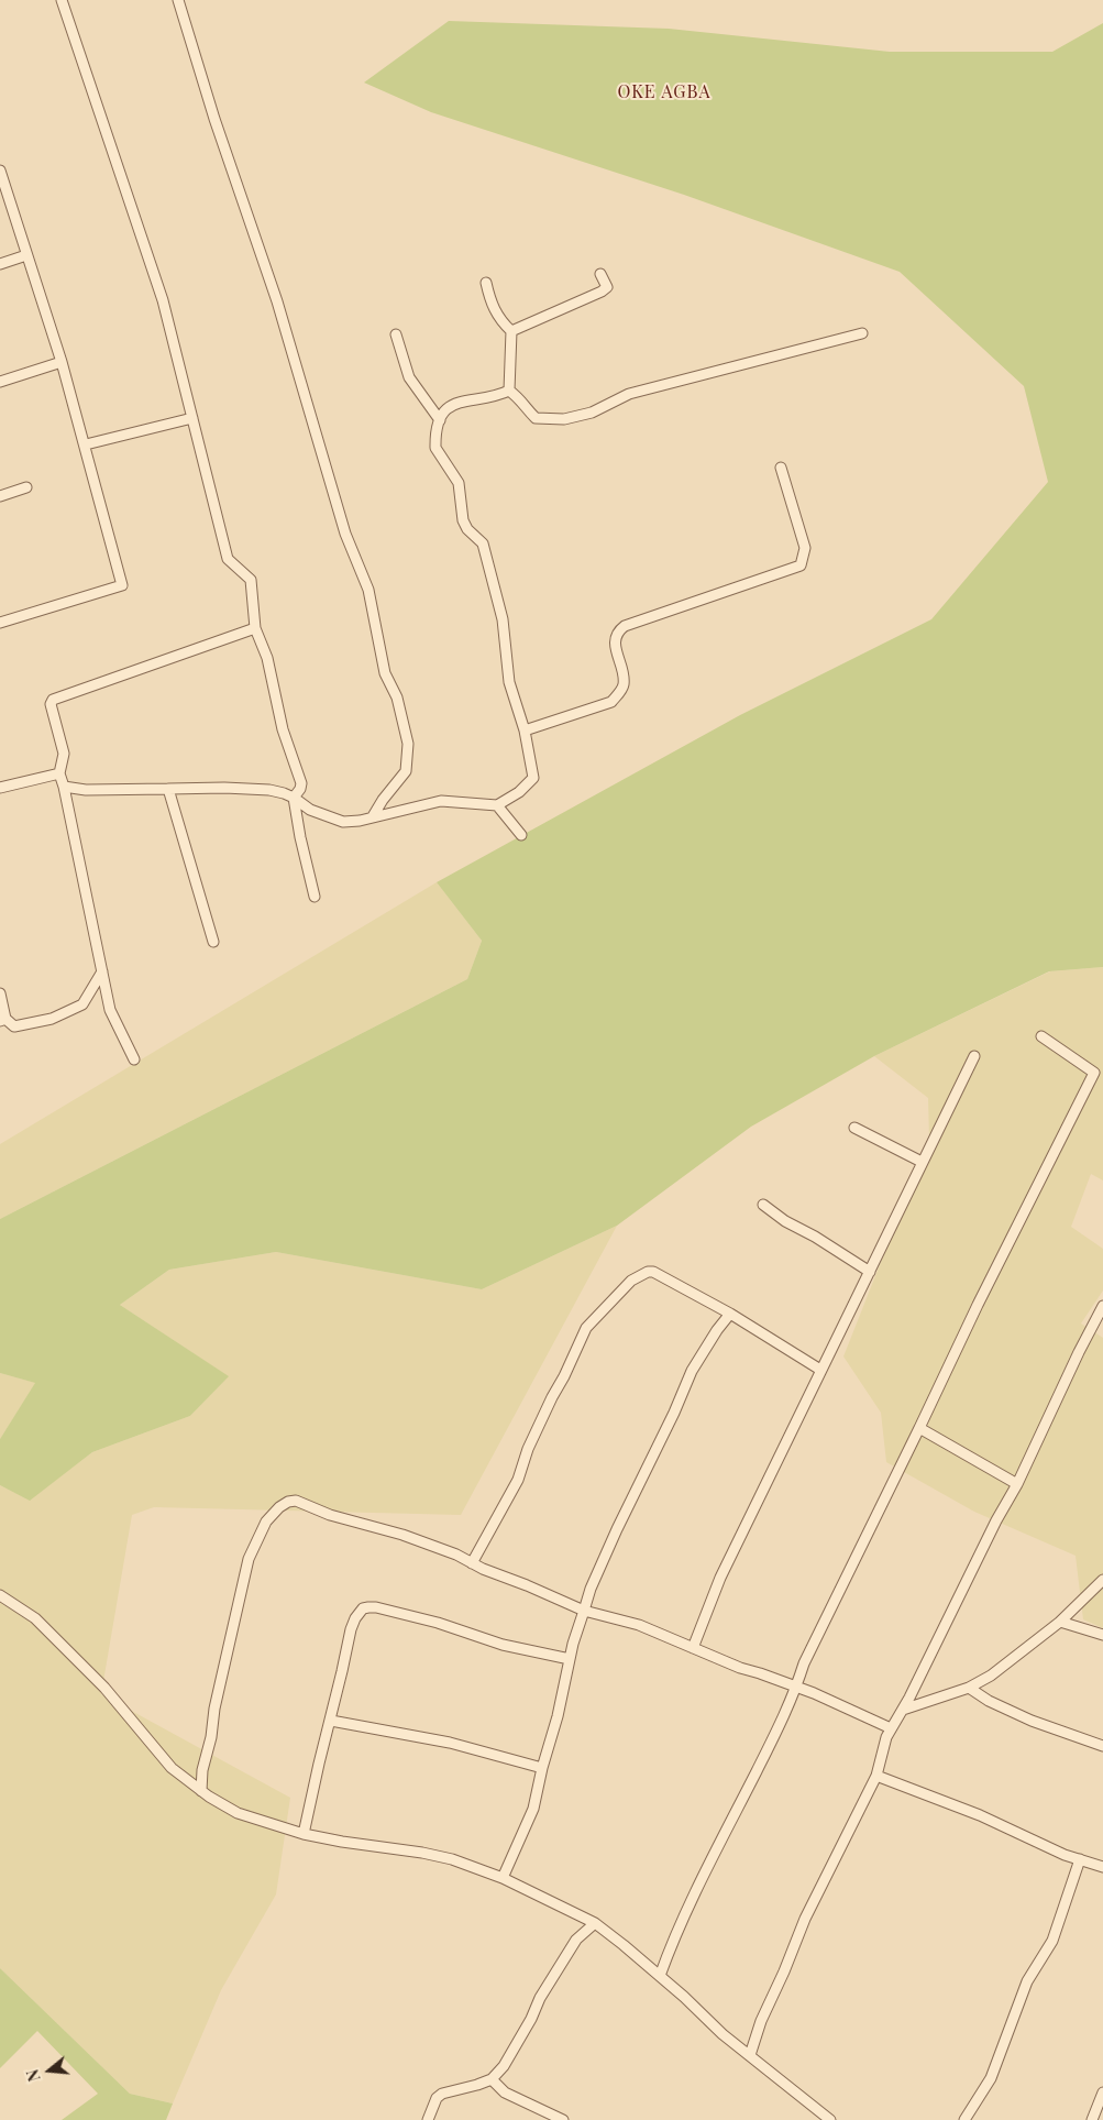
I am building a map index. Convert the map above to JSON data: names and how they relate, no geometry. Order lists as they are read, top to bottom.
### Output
{
  "districts": ["OKE AGBA"],
  "north": "left"
}
